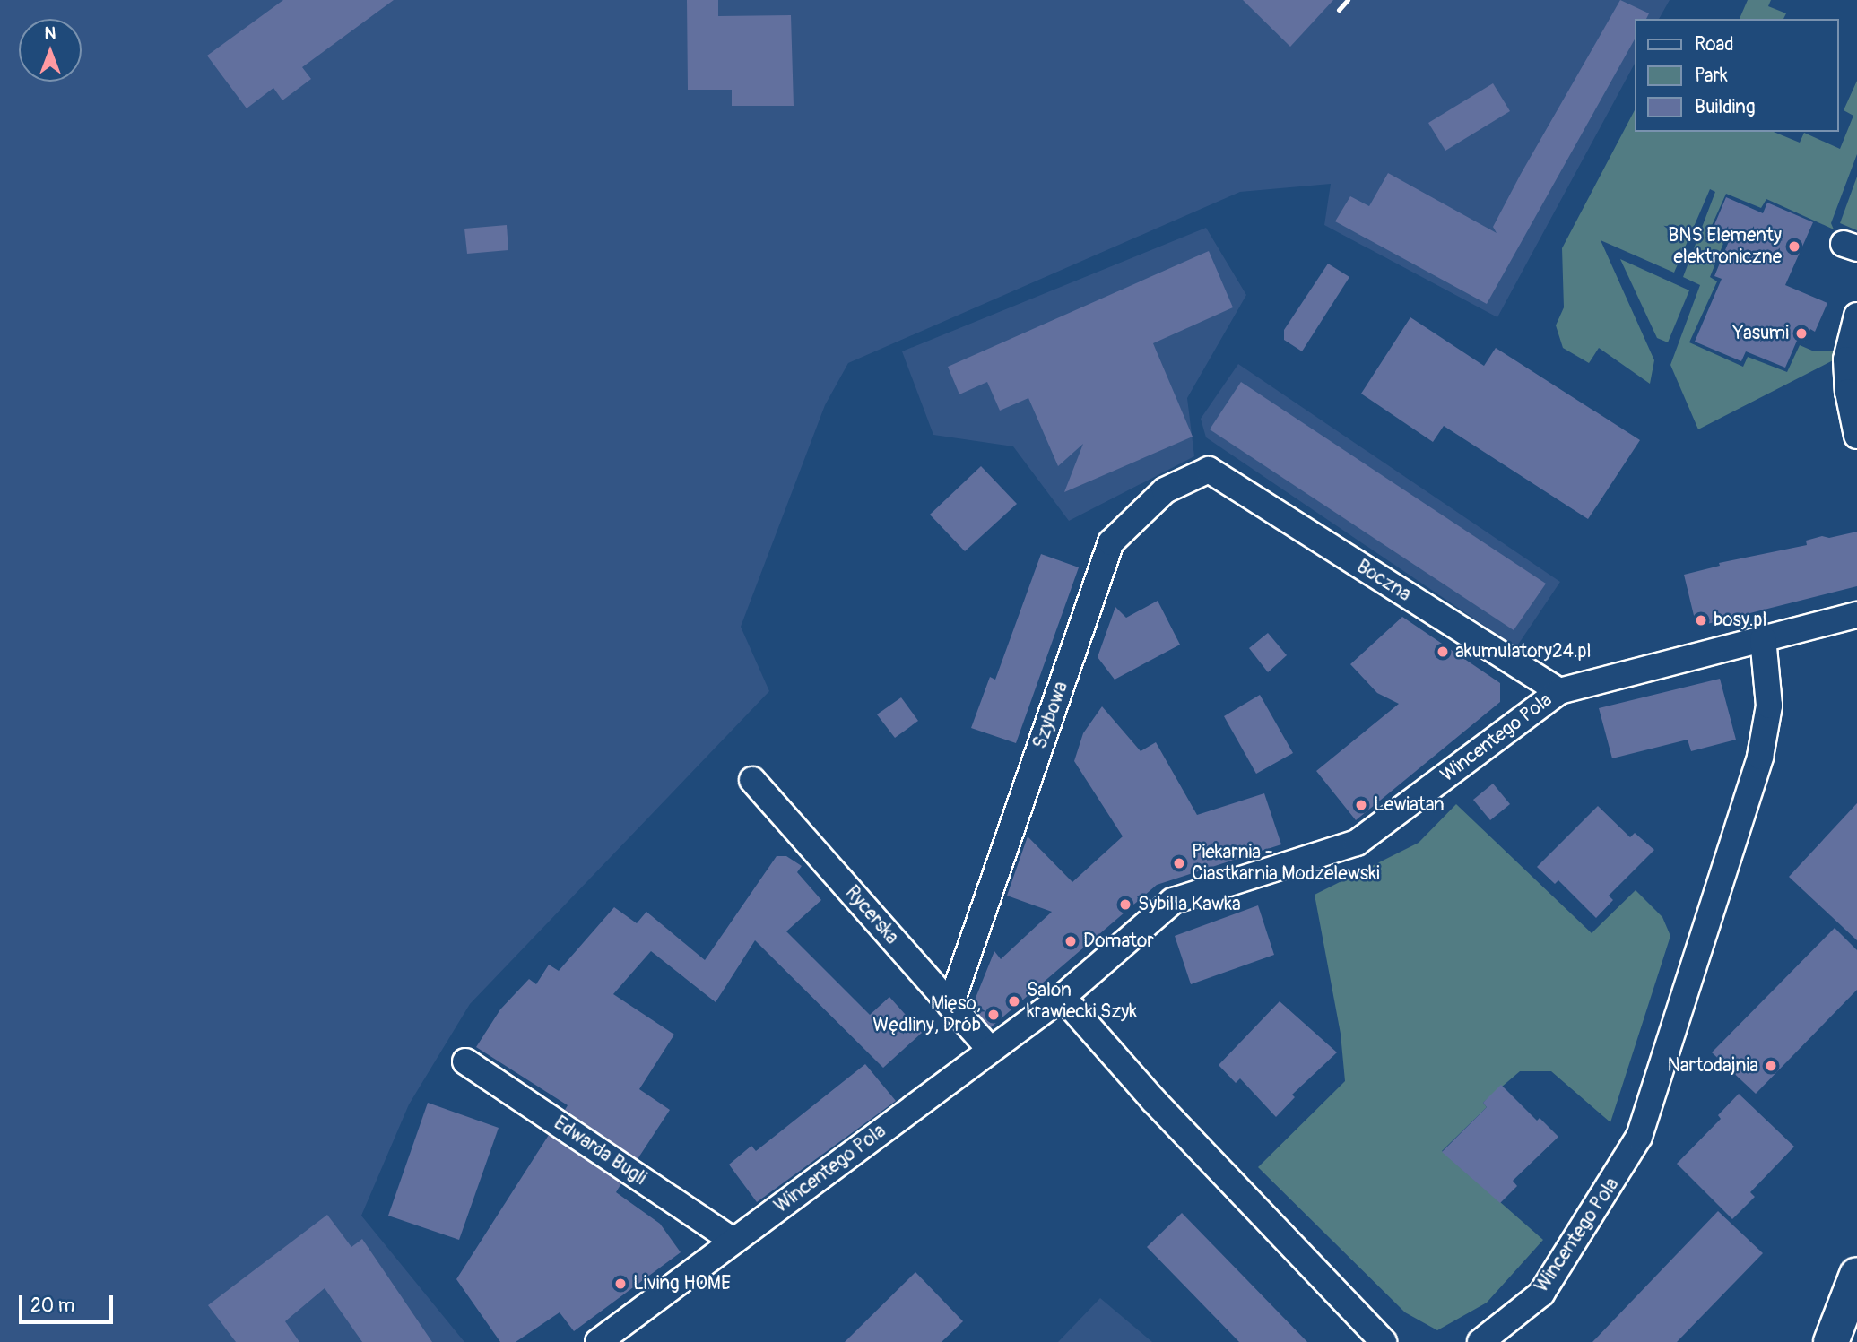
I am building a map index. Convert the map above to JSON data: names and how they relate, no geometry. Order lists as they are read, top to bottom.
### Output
{
  "streets": {
    "street": [
      "Boczna",
      "Szybowa",
      "Wincentego Pola",
      "Rycerska",
      "Edwarda Bugli"
    ]
  },
  "crossings": [
    ["Boczna", "Szybowa"],
    ["Boczna", "Wincentego Pola"],
    ["Szybowa", "Rycerska"],
    ["Wincentego Pola", "Rycerska"],
    ["Wincentego Pola", "Edwarda Bugli"]
  ],
  "places": [
    "BNS Elementy elektroniczne",
    "Yasumi",
    "bosy.pl",
    "akumulatory24.pl",
    "Lewiatan",
    "Piekarnia - Ciastkarnia Modzelewski",
    "Sybilla Kawka",
    "Domator",
    "Salon krawiecki Szyk",
    "Mięso, Wędliny, Drób",
    "Nartodajnia",
    "Living HOME"
  ],
  "legend": ["Road", "Park", "Building"],
  "scale_bar": "20 m",
  "north": "top"
}
